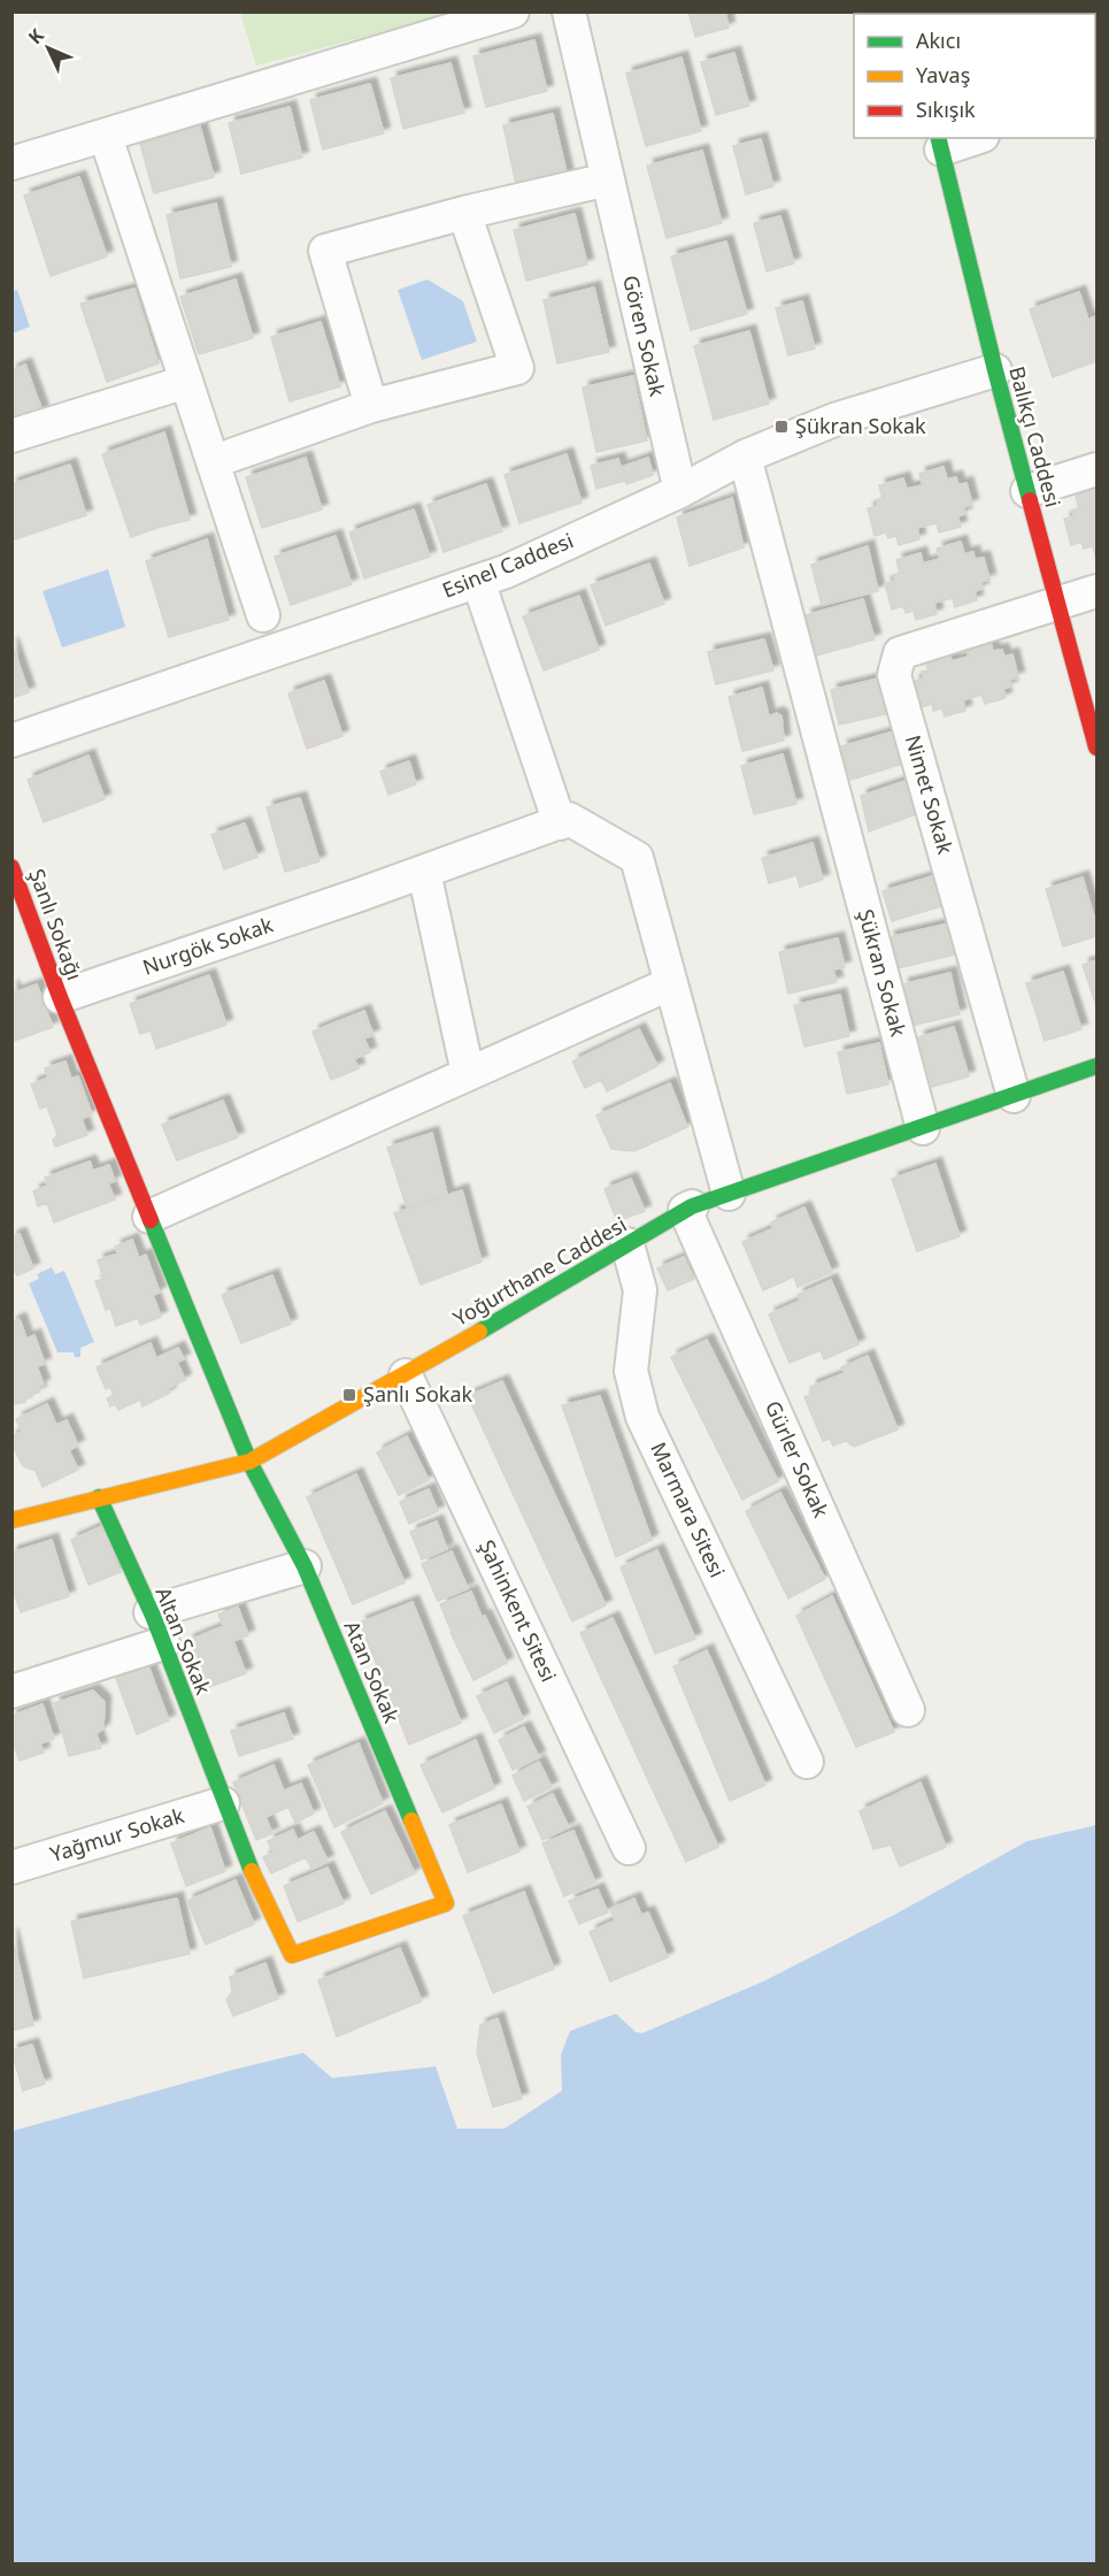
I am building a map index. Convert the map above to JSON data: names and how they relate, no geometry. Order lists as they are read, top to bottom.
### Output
{
  "streets": {
    "main road": [
      "Balıkçı Caddesi",
      "Şanlı Sokağı",
      "Yoğurthane Caddesi",
      "Altan Sokak",
      "Atan Sokak"
    ],
    "street": [
      "Gören Sokak",
      "Esinel Caddesi",
      "Nimet Sokak",
      "Nurgök Sokak",
      "Şükran Sokak",
      "Gürler Sokak",
      "Marmara Sitesi",
      "Şahinkent Sitesi",
      "Yağmur Sokak"
    ]
  },
  "crossings": [
    ["Gören Sokak", "Esinel Caddesi"],
    ["Balıkçı Caddesi", "Esinel Caddesi"],
    ["Balıkçı Caddesi", "Nimet Sokak"],
    ["Esinel Caddesi", "Şükran Sokak"],
    ["Nimet Sokak", "Yoğurthane Caddesi"],
    ["Şanlı Sokağı", "Nurgök Sokak"],
    ["Şanlı Sokağı", "Atan Sokak"],
    ["Şükran Sokak", "Yoğurthane Caddesi"],
    ["Yoğurthane Caddesi", "Gürler Sokak"],
    ["Yoğurthane Caddesi", "Marmara Sitesi"],
    ["Yoğurthane Caddesi", "Şahinkent Sitesi"],
    ["Yoğurthane Caddesi", "Altan Sokak"],
    ["Yoğurthane Caddesi", "Atan Sokak"],
    ["Altan Sokak", "Atan Sokak"],
    ["Altan Sokak", "Yağmur Sokak"]
  ],
  "places": {
    "transit": ["Şükran Sokak", "Şanlı Sokak"]
  },
  "legend": ["Akıcı", "Yavaş", "Sıkışık"],
  "north": "top left"
}
